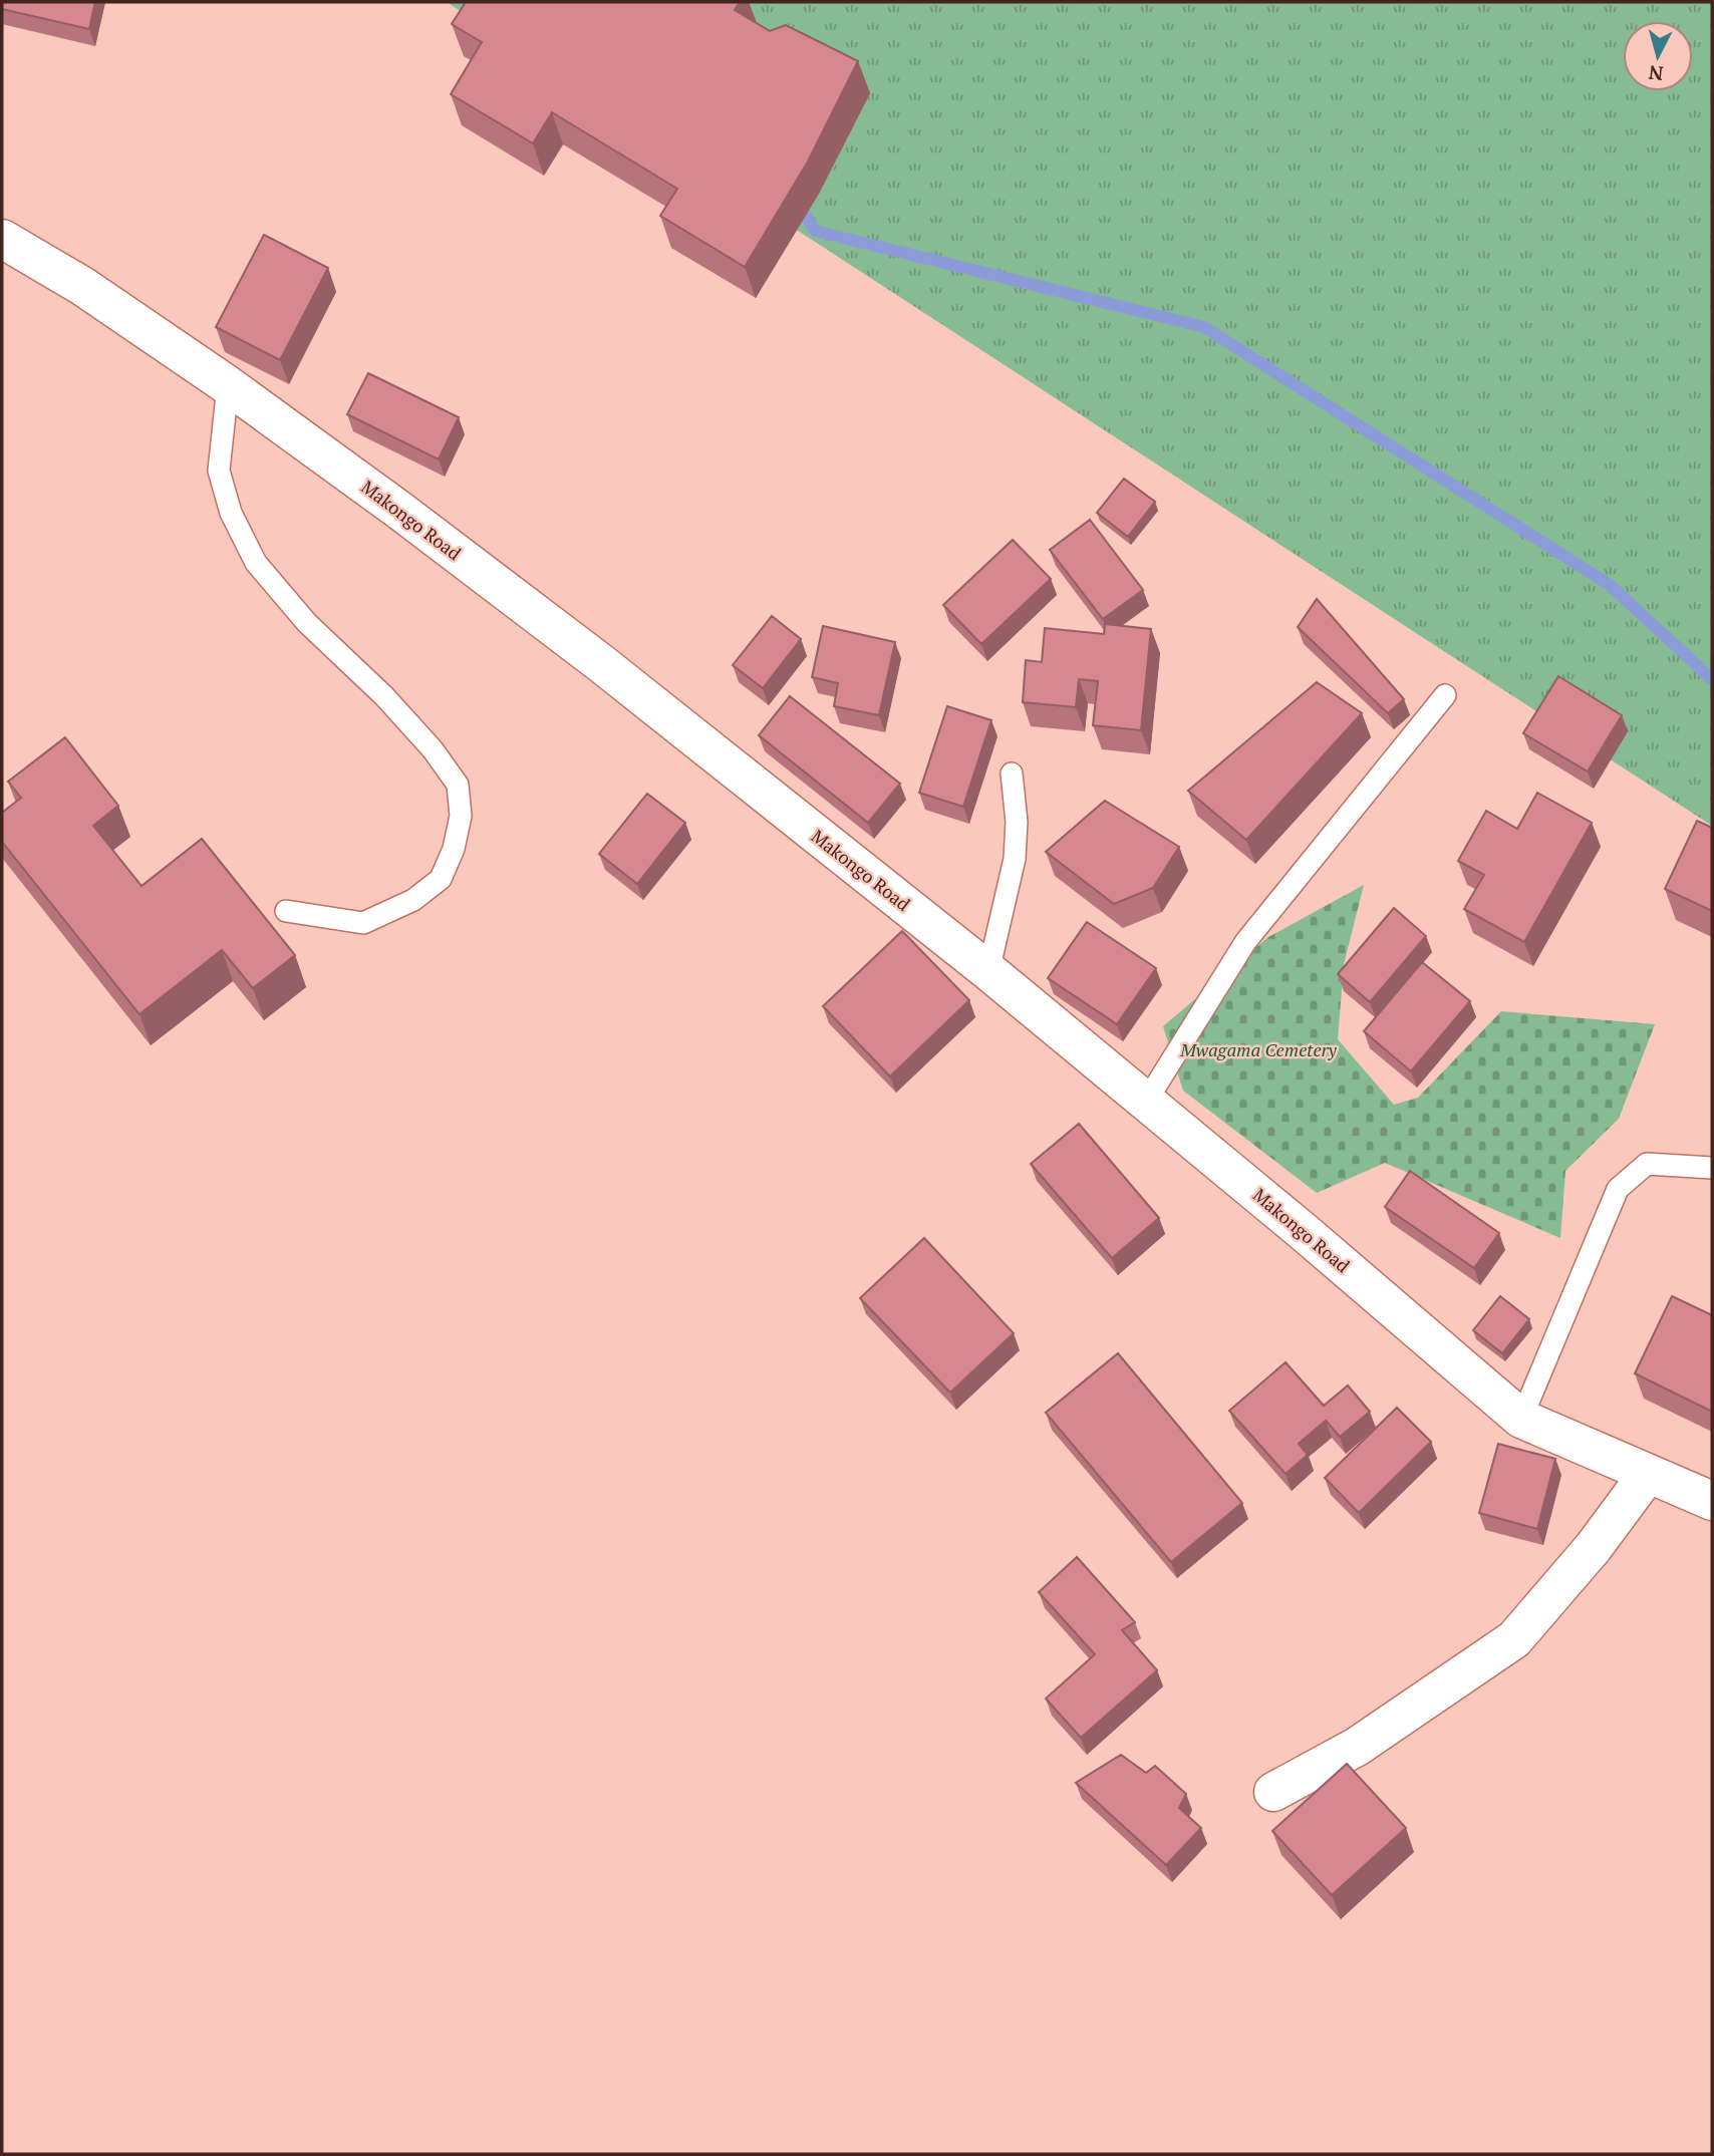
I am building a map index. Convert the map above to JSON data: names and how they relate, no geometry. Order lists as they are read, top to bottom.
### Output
{
  "streets": {
    "street": ["Makongo Road"]
  },
  "parks": ["Mwagama Cemetery"],
  "north": "bottom"
}
